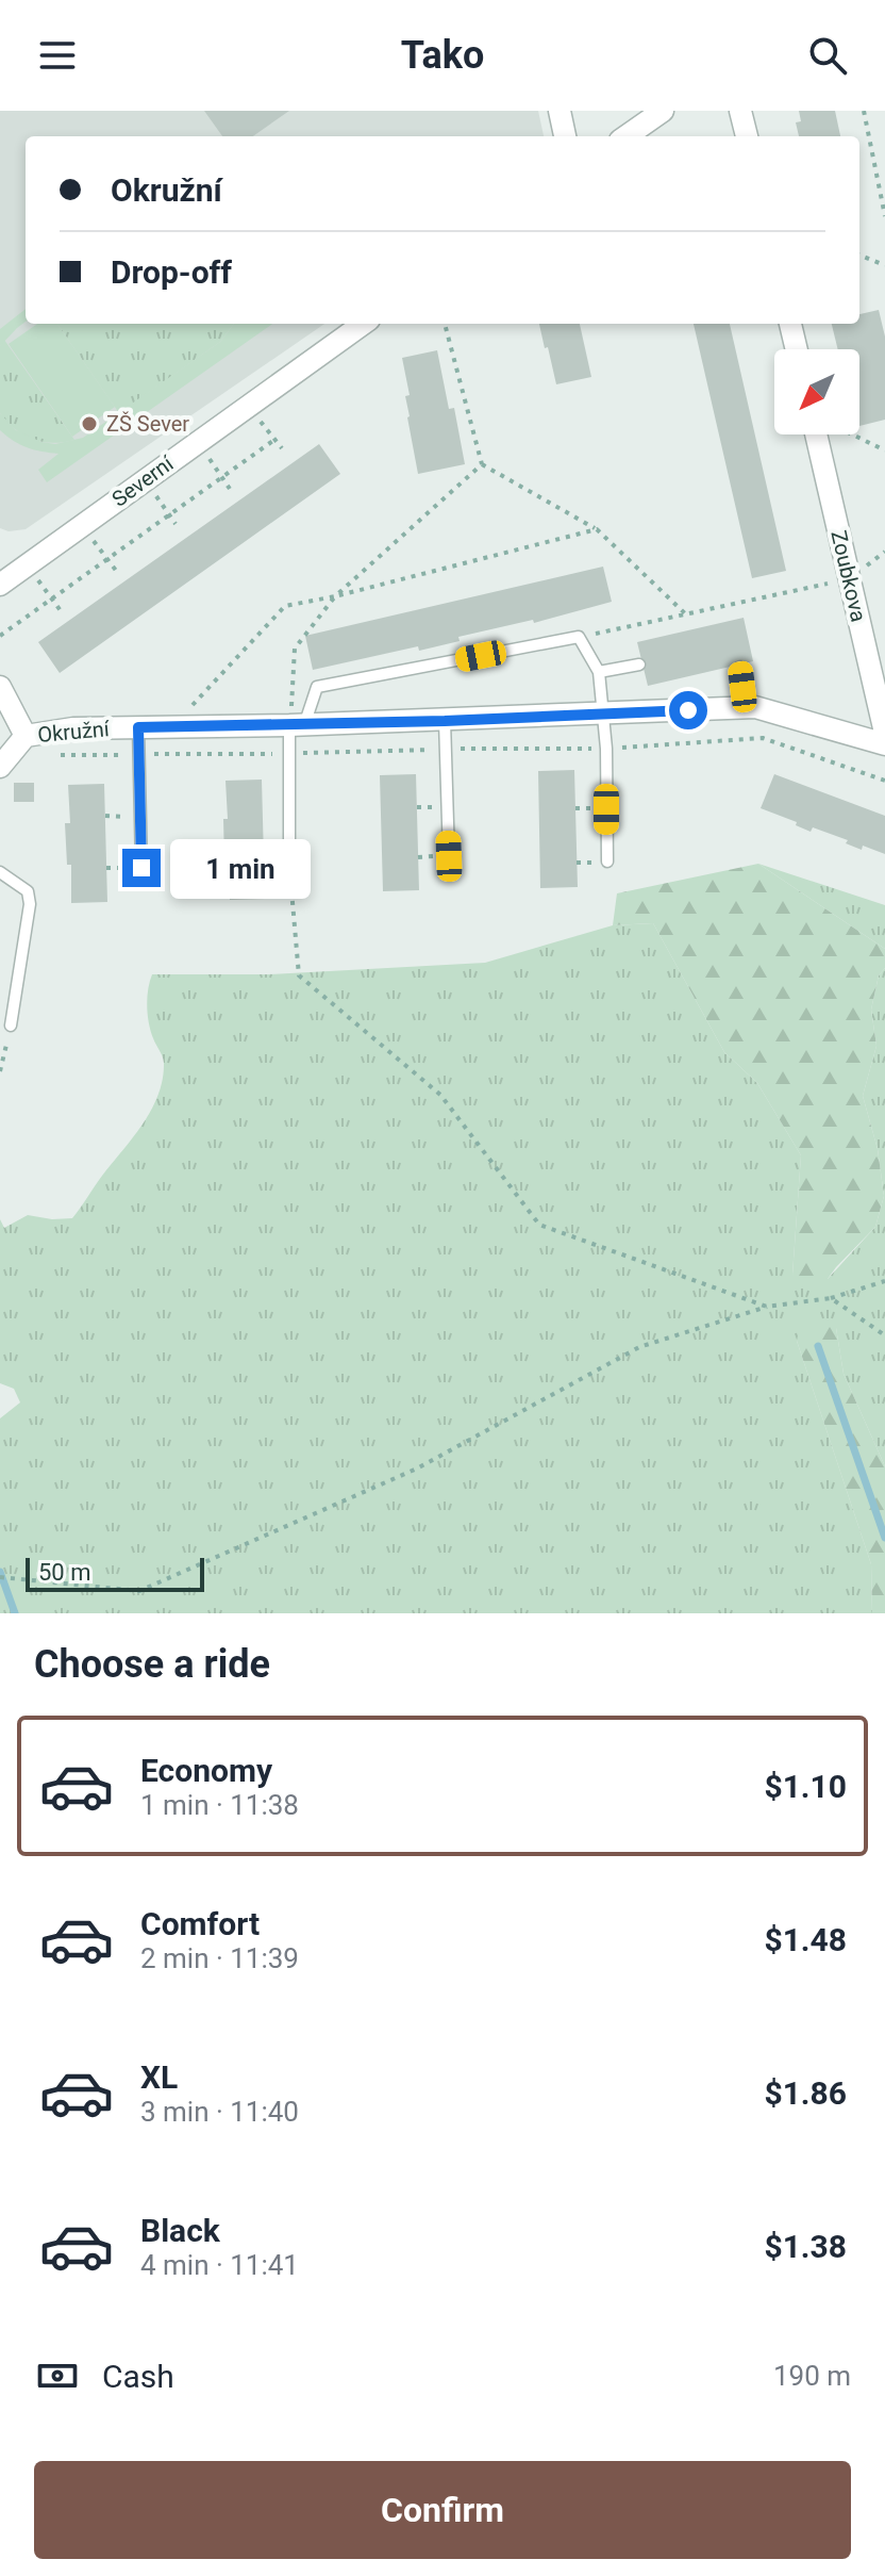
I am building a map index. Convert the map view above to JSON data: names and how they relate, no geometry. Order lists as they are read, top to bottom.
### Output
{
  "streets": {
    "street": ["Severní", "Zoubkova", "Okružní"]
  },
  "places": ["ZŠ Sever"],
  "scale_bar": "50 m",
  "north": "bottom left",
  "page": {
    "header": "Tako",
    "banner": ["Okružní", "Drop-off"],
    "bubble": "1 min",
    "scale": "50 m",
    "heading": "Choose a ride",
    "list": [
      {
        "name": "Economy",
        "note": "1 min · 11:38",
        "value": "$1.10"
      },
      {
        "name": "Comfort",
        "note": "2 min · 11:39",
        "value": "$1.48"
      },
      {
        "name": "XL",
        "note": "3 min · 11:40",
        "value": "$1.86"
      },
      {
        "name": "Black",
        "note": "4 min · 11:41",
        "value": "$1.38"
      }
    ],
    "pay": ["Cash", "190 m"],
    "buttons": "Confirm"
  }
}
